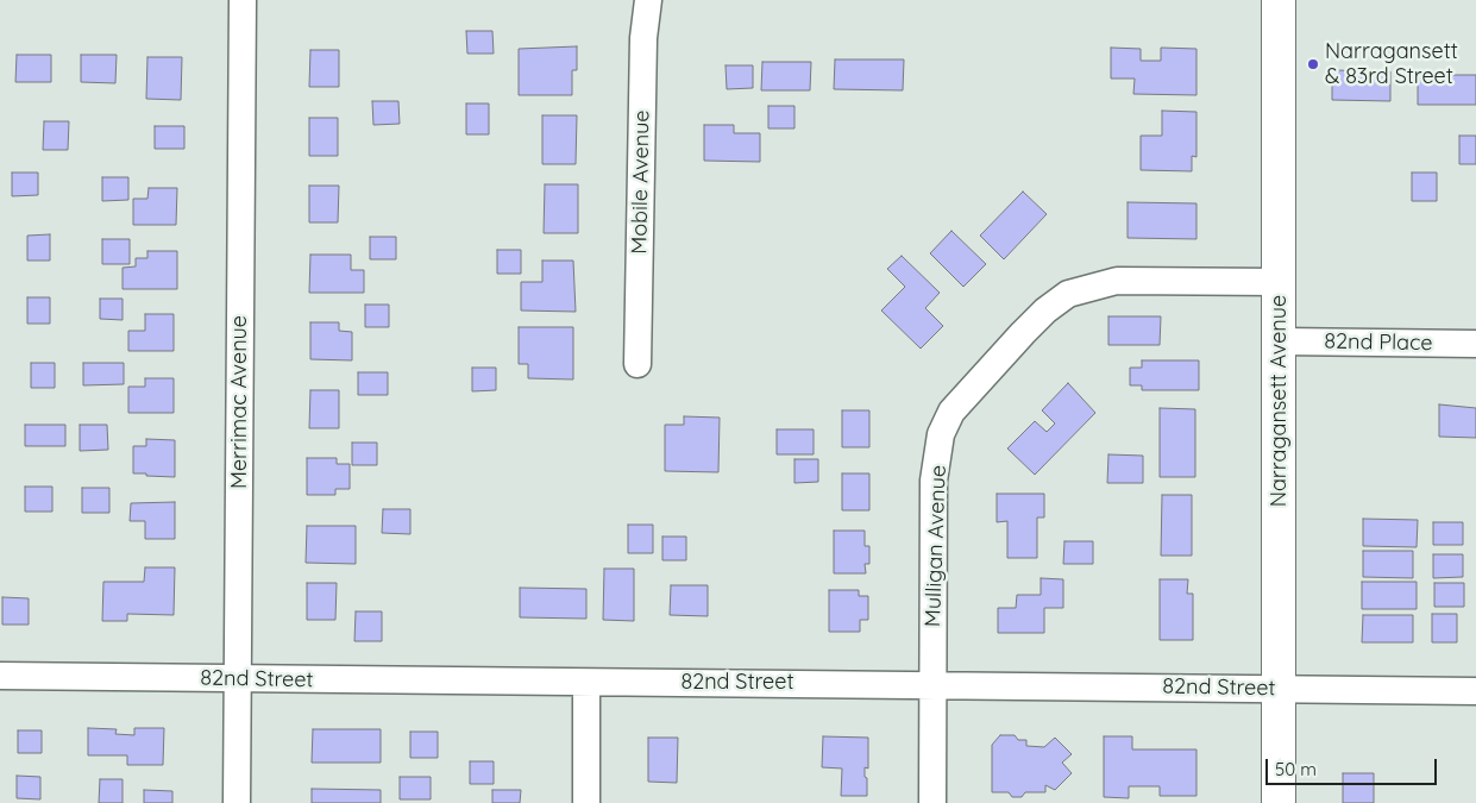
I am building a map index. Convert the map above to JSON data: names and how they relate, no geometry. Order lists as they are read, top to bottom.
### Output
{
  "streets": {
    "street": [
      "Mobile Avenue",
      "82nd Place",
      "Narragansett Avenue",
      "Merrimac Avenue",
      "Mulligan Avenue",
      "82nd Street"
    ]
  },
  "crossings": [
    ["82nd Place", "Narragansett Avenue"],
    ["Narragansett Avenue", "Mulligan Avenue"],
    ["Narragansett Avenue", "82nd Street"],
    ["Merrimac Avenue", "82nd Street"],
    ["Mulligan Avenue", "82nd Street"]
  ],
  "places": ["Narragansett & 83rd Street"],
  "scale_bar": "50 m"
}
